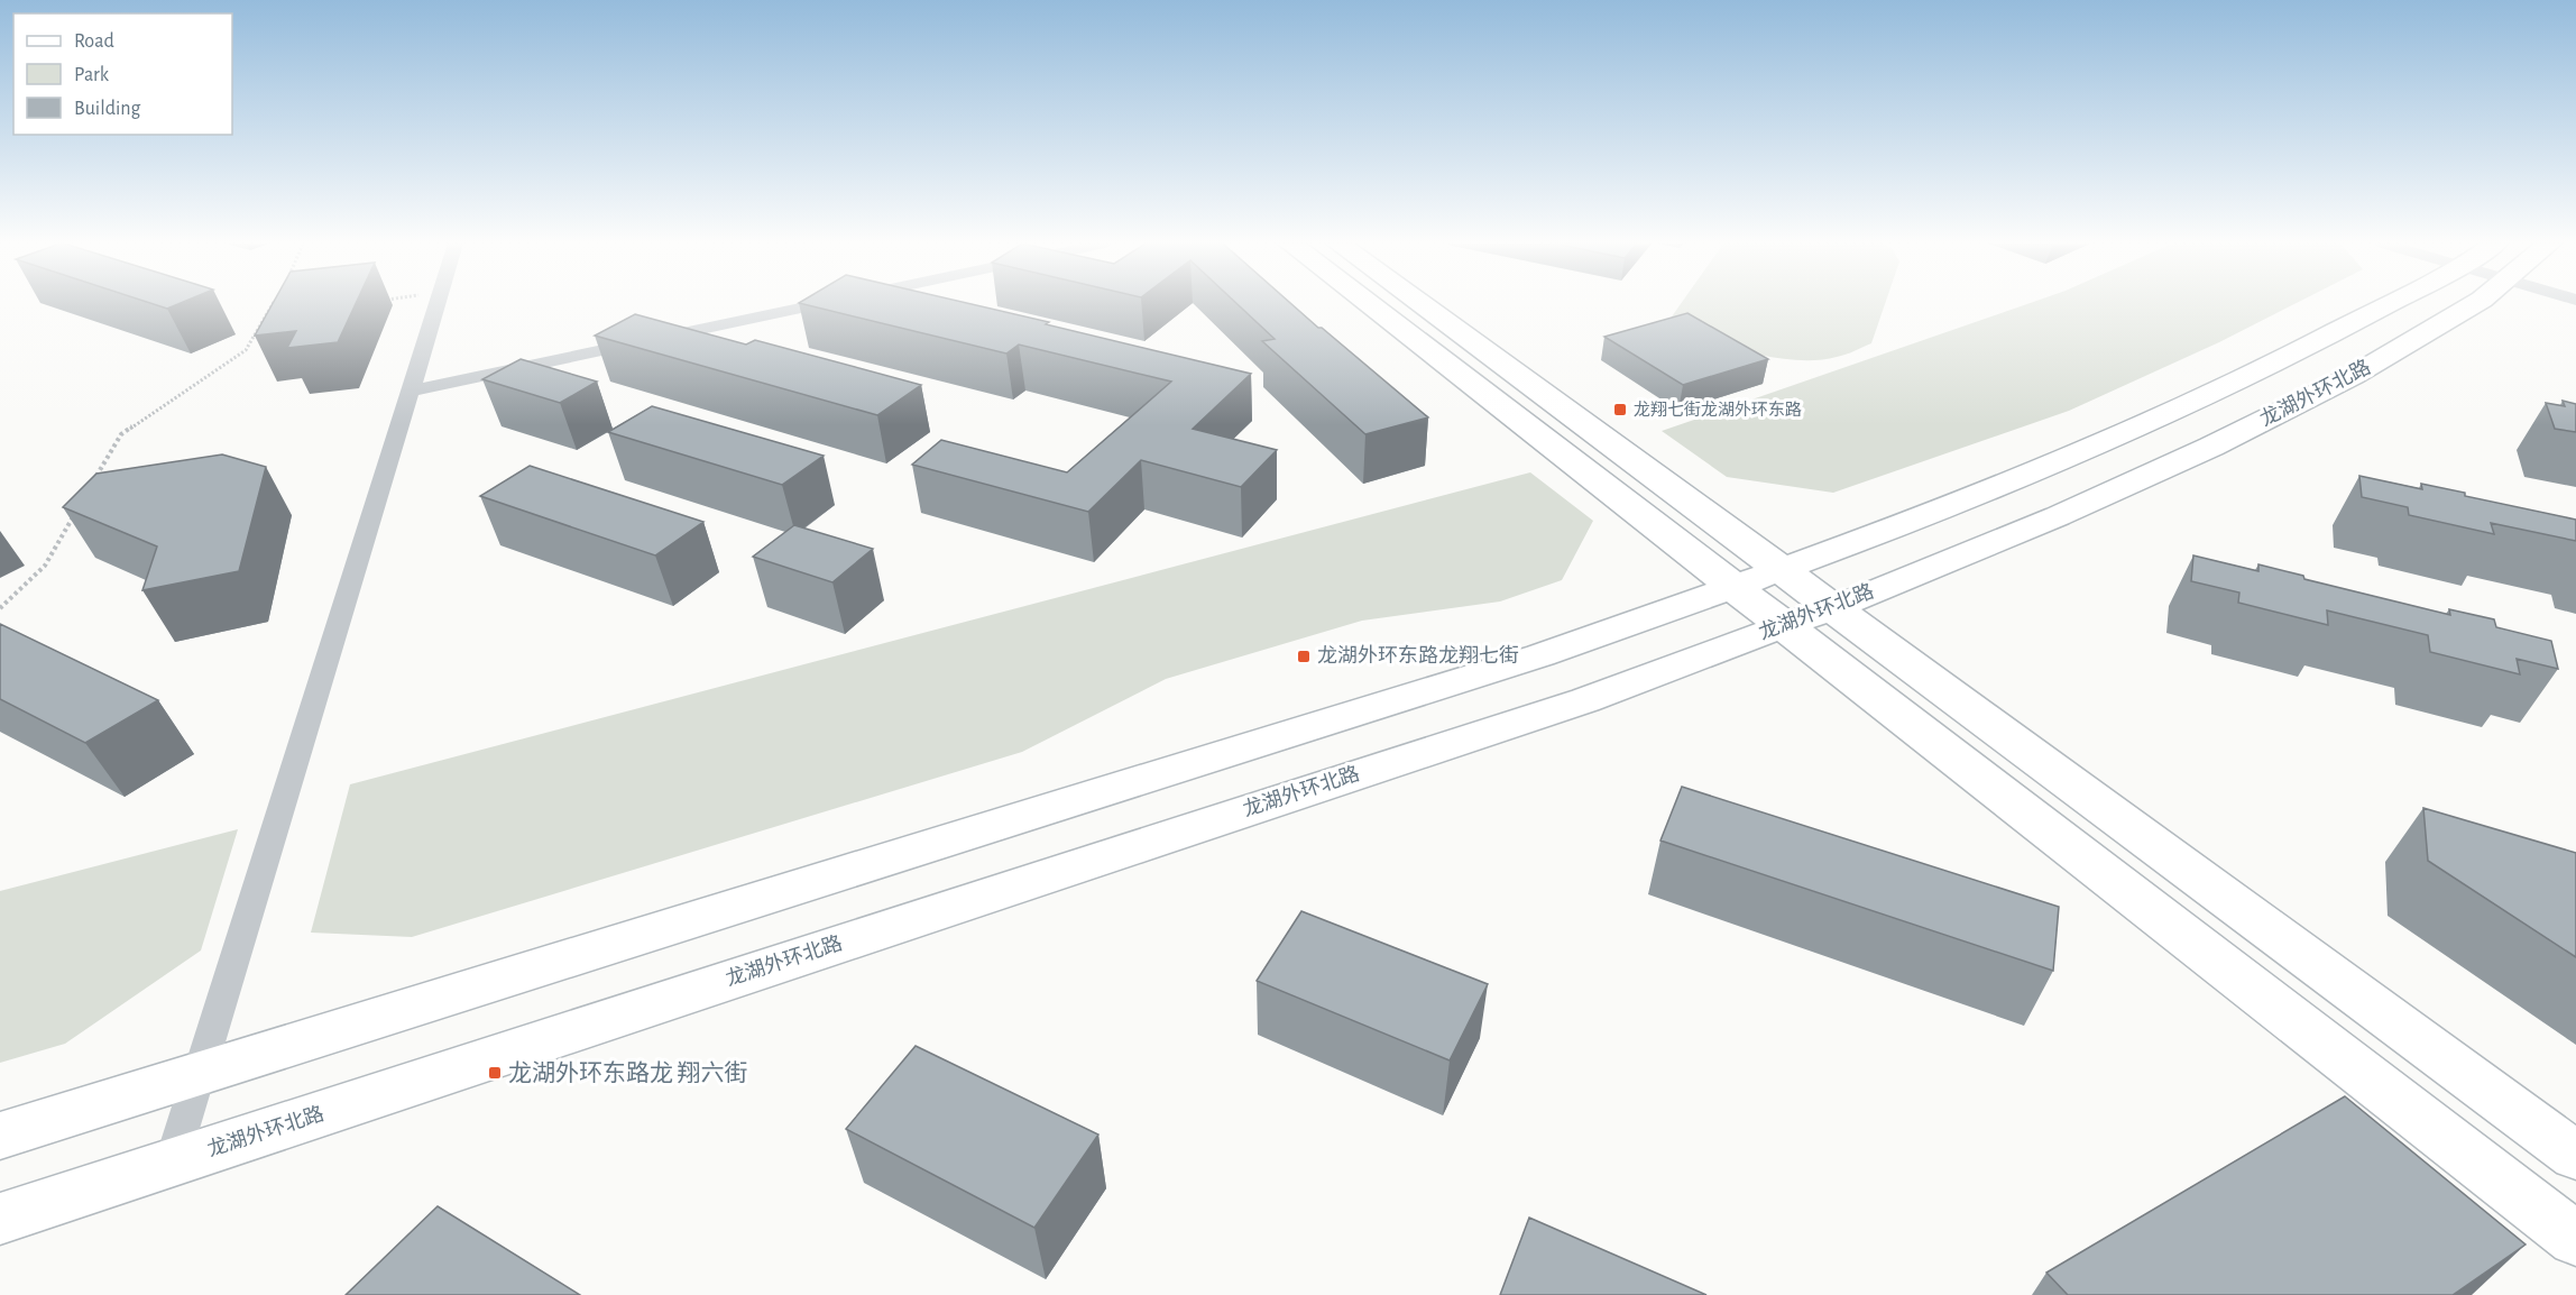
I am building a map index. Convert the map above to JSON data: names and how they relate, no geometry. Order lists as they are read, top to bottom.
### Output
{
  "streets": {
    "main road": ["龙湖外环北路"]
  },
  "places": {
    "transit": ["龙翔七街龙湖外环东路", "龙湖外环东路龙翔七街", "龙湖外环东路龙 翔六街"]
  },
  "legend": ["Road", "Park", "Building"]
}
